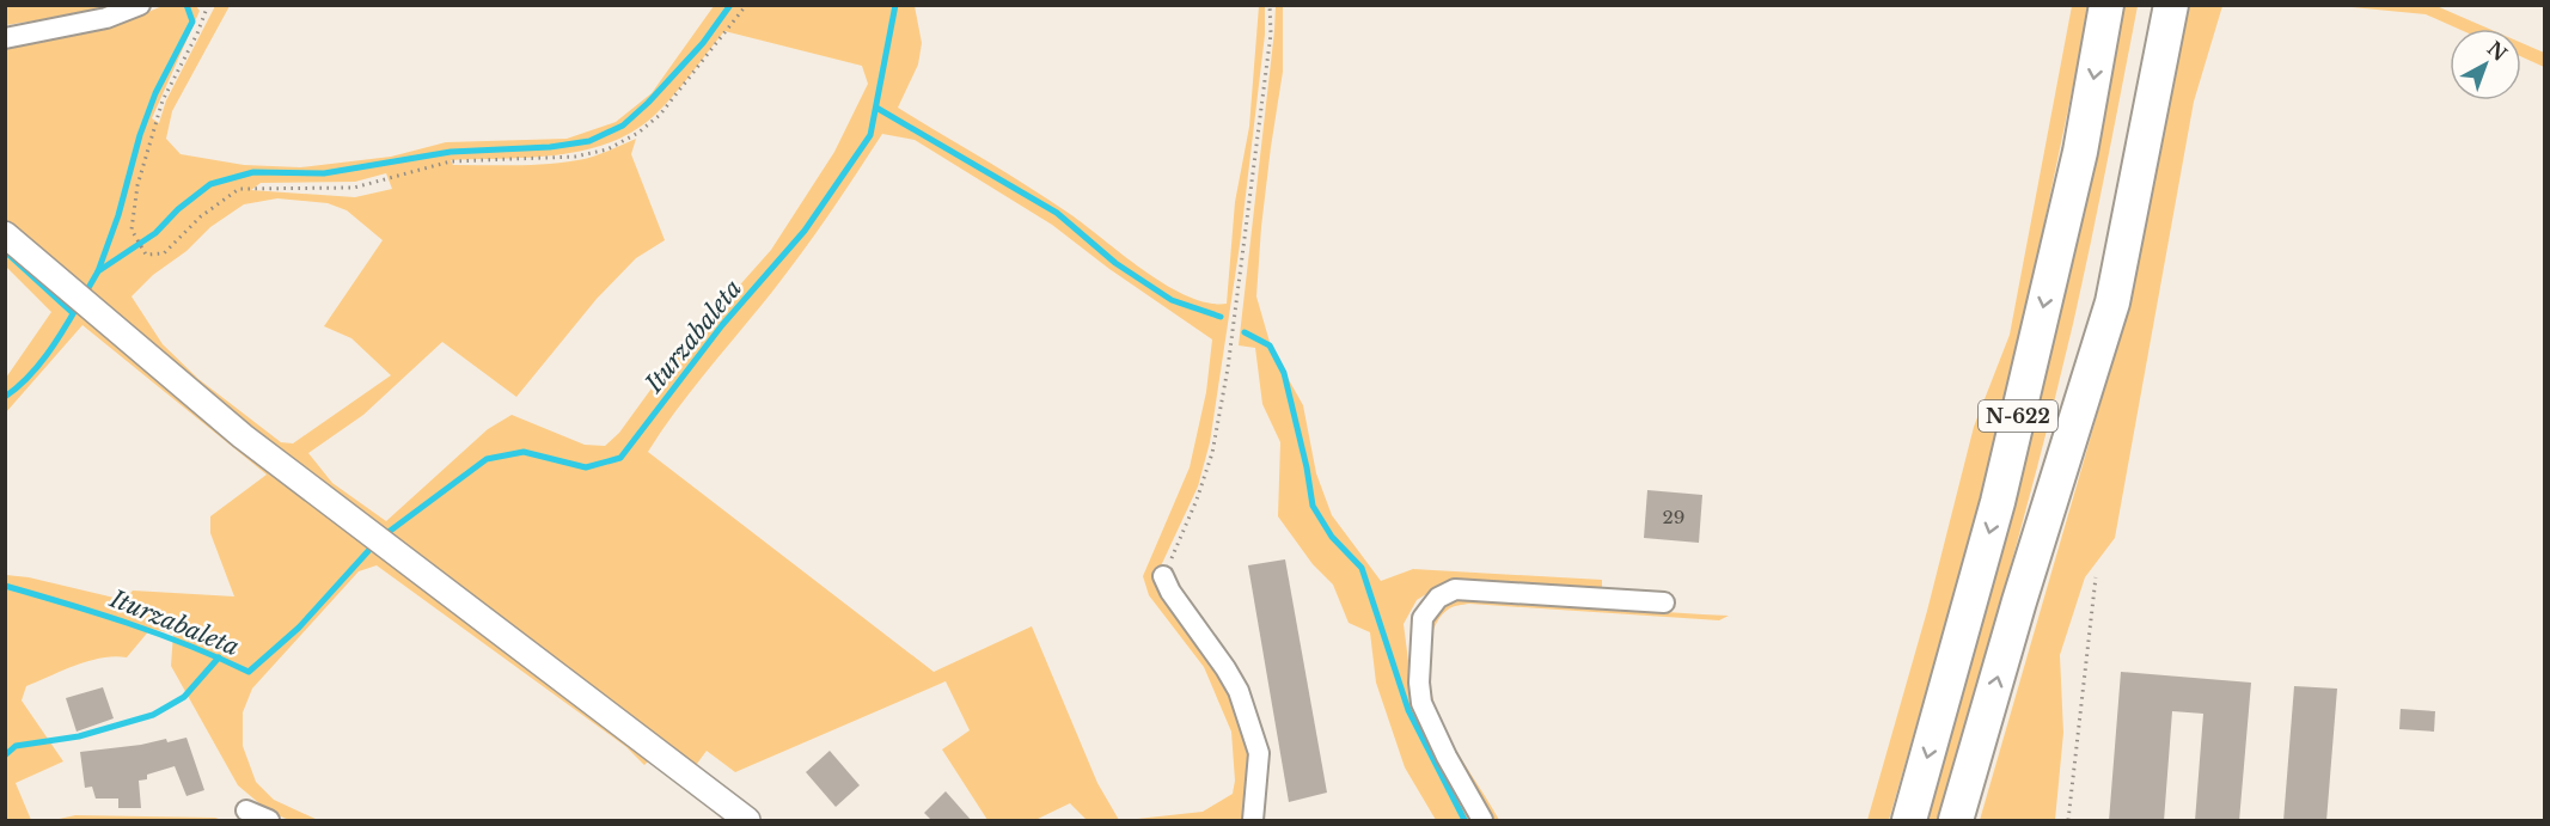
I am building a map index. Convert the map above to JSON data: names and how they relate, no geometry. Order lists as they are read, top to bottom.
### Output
{
  "streets": {
    "highway": ["N-622"]
  },
  "water": ["Iturzabaleta"],
  "house_numbers": ["29"],
  "north": "top right"
}
